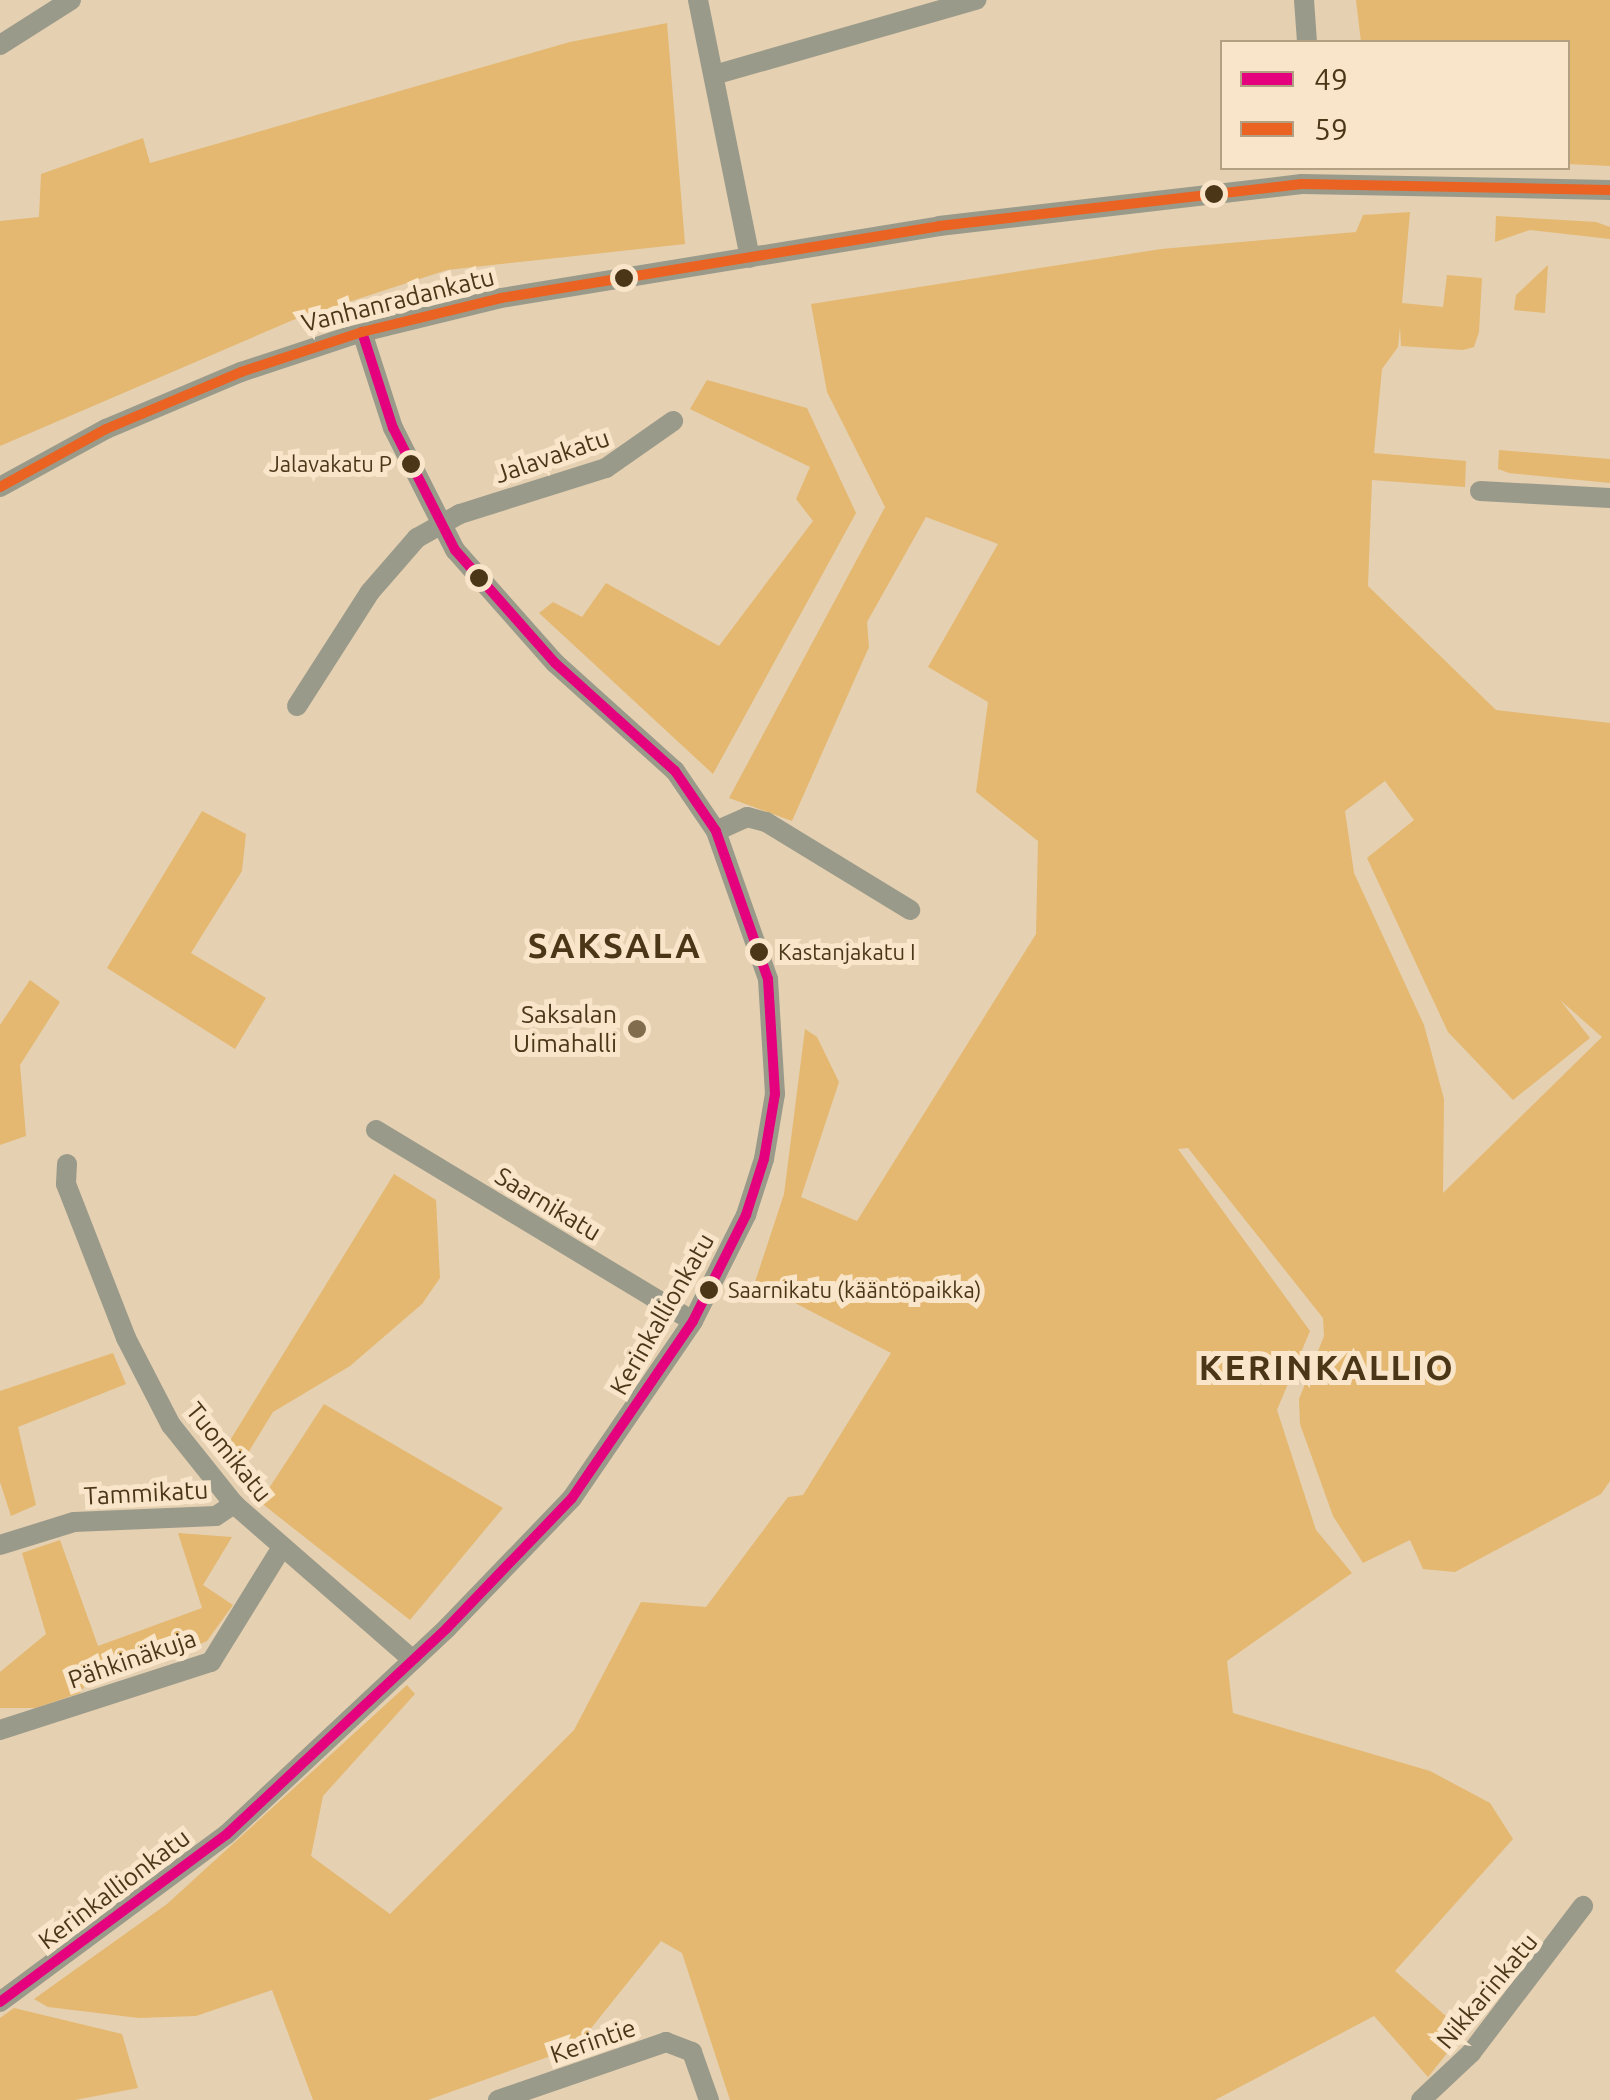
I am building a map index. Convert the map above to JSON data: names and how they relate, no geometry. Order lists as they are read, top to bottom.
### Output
{
  "streets": {
    "street": [
      "Vanhanradankatu",
      "Jalavakatu",
      "Saarnikatu",
      "Kerinkallionkatu",
      "Tuomikatu",
      "Tammikatu",
      "Pähkinäkuja",
      "Nikkarinkatu",
      "Kerintie"
    ]
  },
  "crossings": [
    ["Vanhanradankatu", "Kerinkallionkatu"],
    ["Jalavakatu", "Kerinkallionkatu"],
    ["Saarnikatu", "Kerinkallionkatu"],
    ["Kerinkallionkatu", "Tuomikatu"],
    ["Tuomikatu", "Tammikatu"],
    ["Tuomikatu", "Pähkinäkuja"]
  ],
  "districts": ["SAKSALA", "KERINKALLIO"],
  "places": [
    "Jalavakatu P",
    "Kastanjakatu I",
    "Saksalan Uimahalli",
    "Saarnikatu (kääntöpaikka)"
  ],
  "lines": ["transit line 59", "transit line 49"],
  "legend": ["49", "59"]
}
